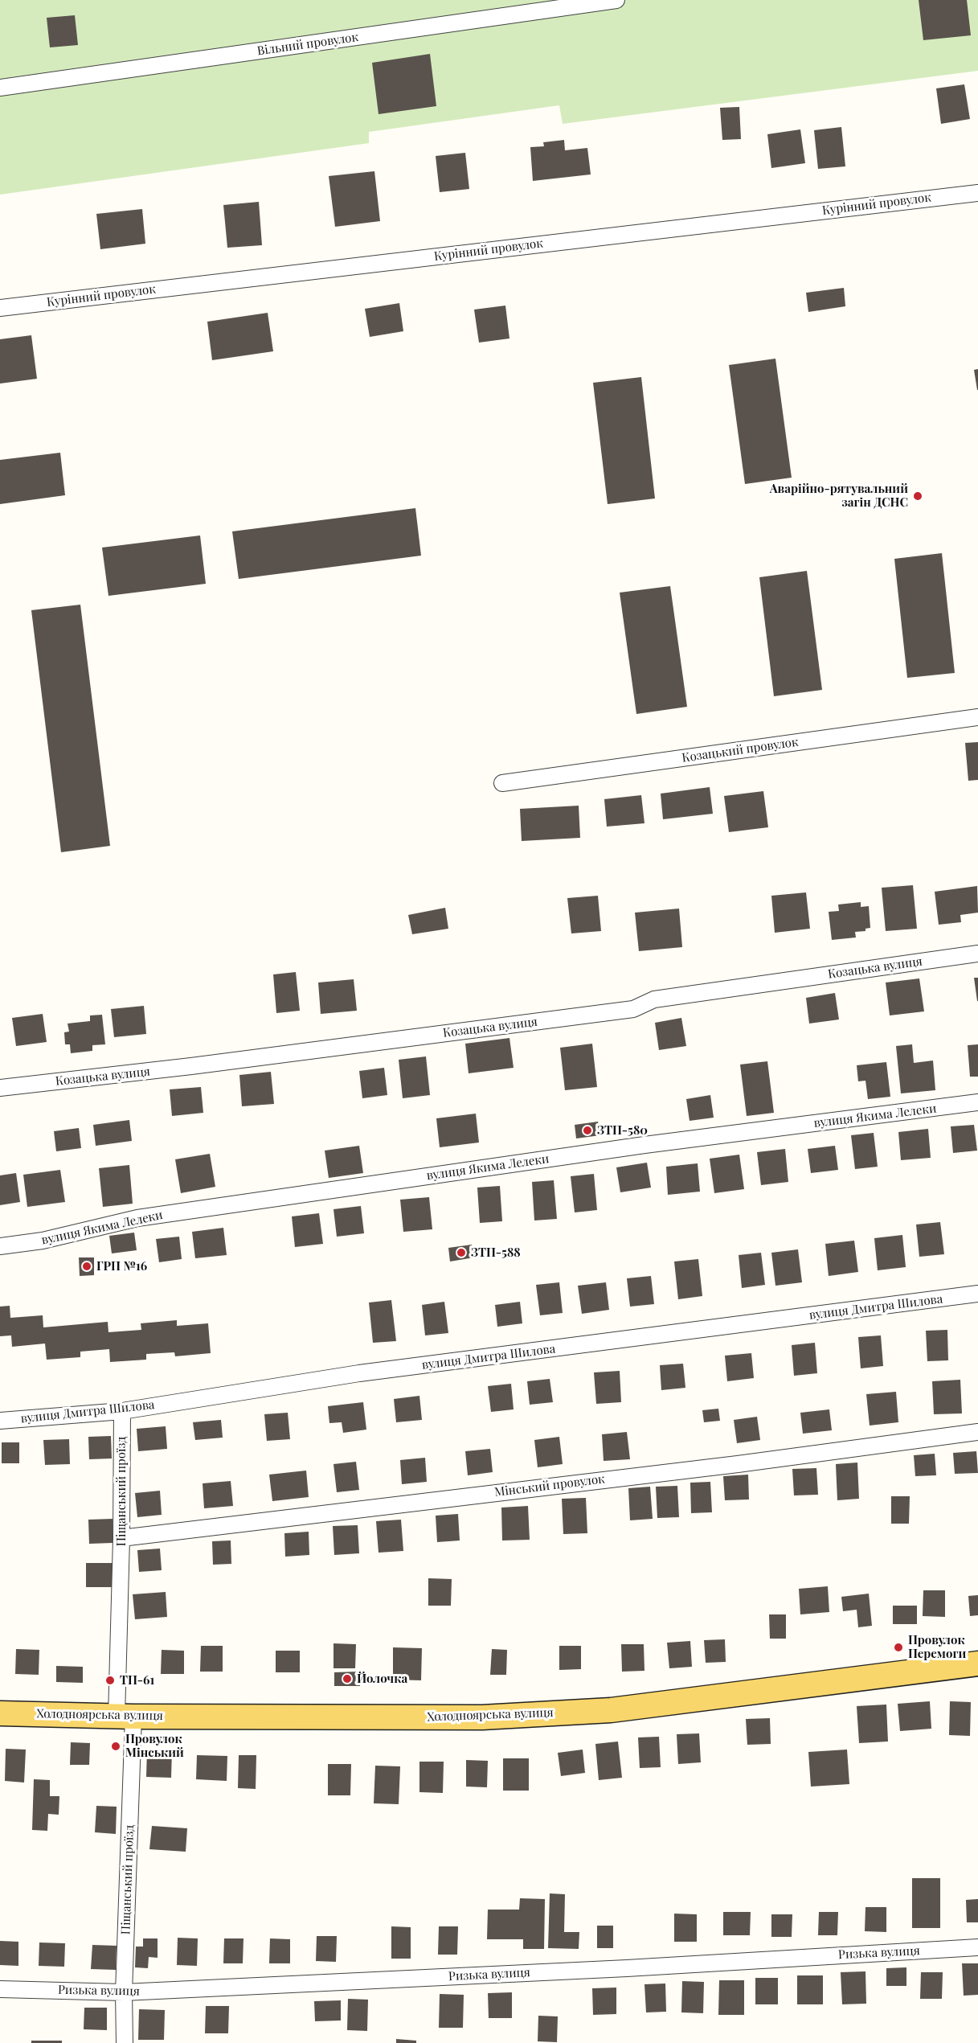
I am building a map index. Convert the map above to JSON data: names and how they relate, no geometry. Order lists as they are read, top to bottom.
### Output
{
  "streets": {
    "main road": ["Холодноярська вулиця"],
    "street": [
      "Вільний провулок",
      "Курінний провулок",
      "Козацький провулок",
      "Козацька вулиця",
      "вулиця Якима Лелеки",
      "вулиця Дмитра Шилова",
      "Мінський провулок",
      "Піщанський проїзд",
      "Ризька вулиця"
    ]
  },
  "crossings": [
    ["вулиця Дмитра Шилова", "Піщанський проїзд"],
    ["Мінський провулок", "Піщанський проїзд"],
    ["Піщанський проїзд", "Холодноярська вулиця"],
    ["Піщанський проїзд", "Ризька вулиця"]
  ],
  "places": [
    "Аварійно-рятувальний загін ДСНС",
    "ЗТП-580",
    "ЗТП-588",
    "ГРП №16",
    "Провулок Перемоги",
    "Йолочка",
    "ТП-61",
    "Провулок Мінський"
  ]
}
